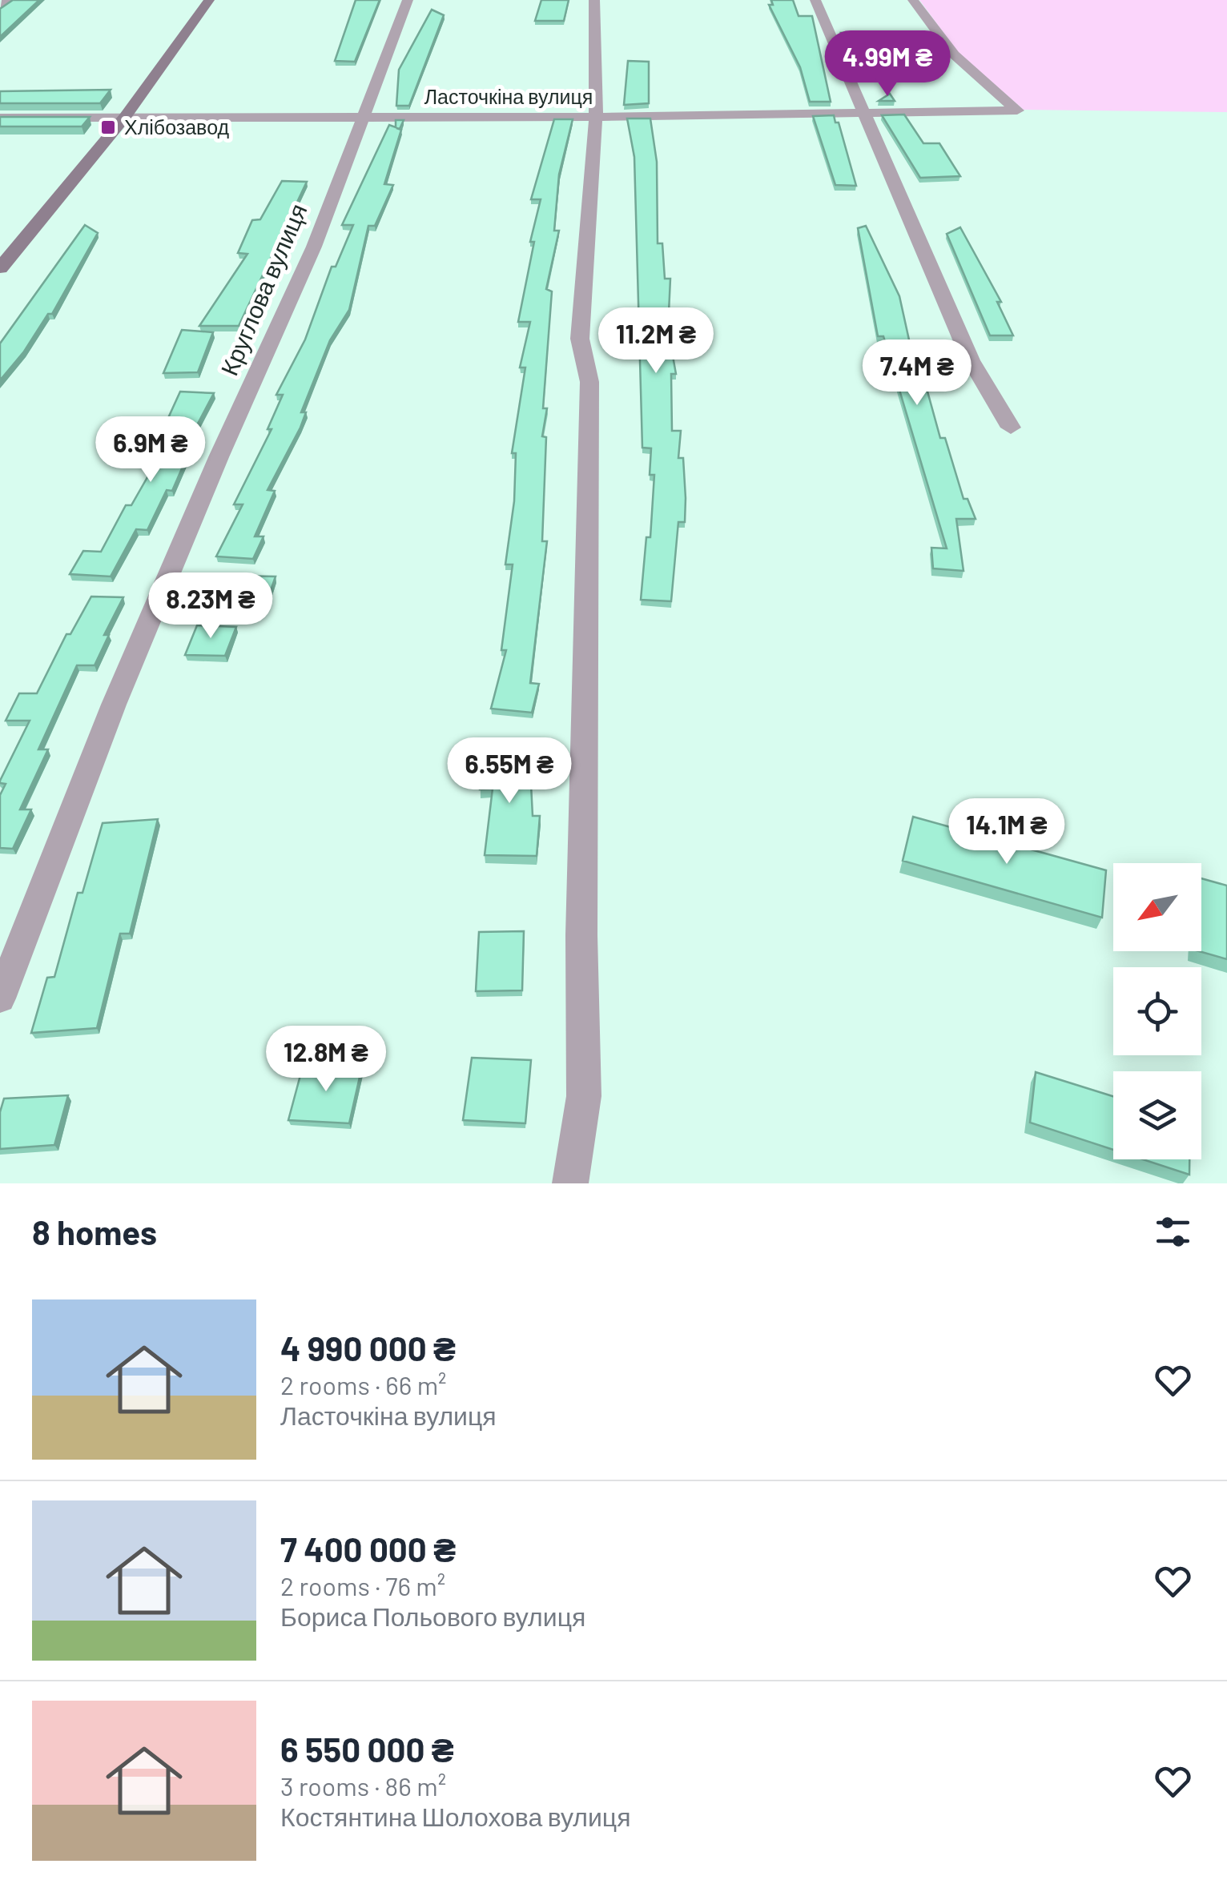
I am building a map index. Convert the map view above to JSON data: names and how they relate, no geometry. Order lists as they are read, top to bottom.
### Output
{
  "streets": {
    "street": ["Ласточкіна вулиця", "Круглова вулиця"]
  },
  "crossings": [
    ["Ласточкіна вулиця", "Круглова вулиця"]
  ],
  "places": {
    "transit": ["Хлібозавод"]
  },
  "north": "bottom left",
  "page": {
    "price": [
      "4.99M ₴",
      "11.2M ₴",
      "7.4M ₴",
      "6.9M ₴",
      "8.23M ₴",
      "6.55M ₴",
      "14.1M ₴",
      "12.8M ₴"
    ],
    "heading": "8 homes",
    "list": [
      {
        "name": "4 990 000 ₴",
        "note": "2 rooms · 66 m² · Ласточкіна вулиця"
      },
      {
        "name": "7 400 000 ₴",
        "note": "2 rooms · 76 m² · Бориса Польового вулиця"
      },
      {
        "name": "6 550 000 ₴",
        "note": "3 rooms · 86 m² · Костянтина Шолохова вулиця"
      }
    ]
  }
}
